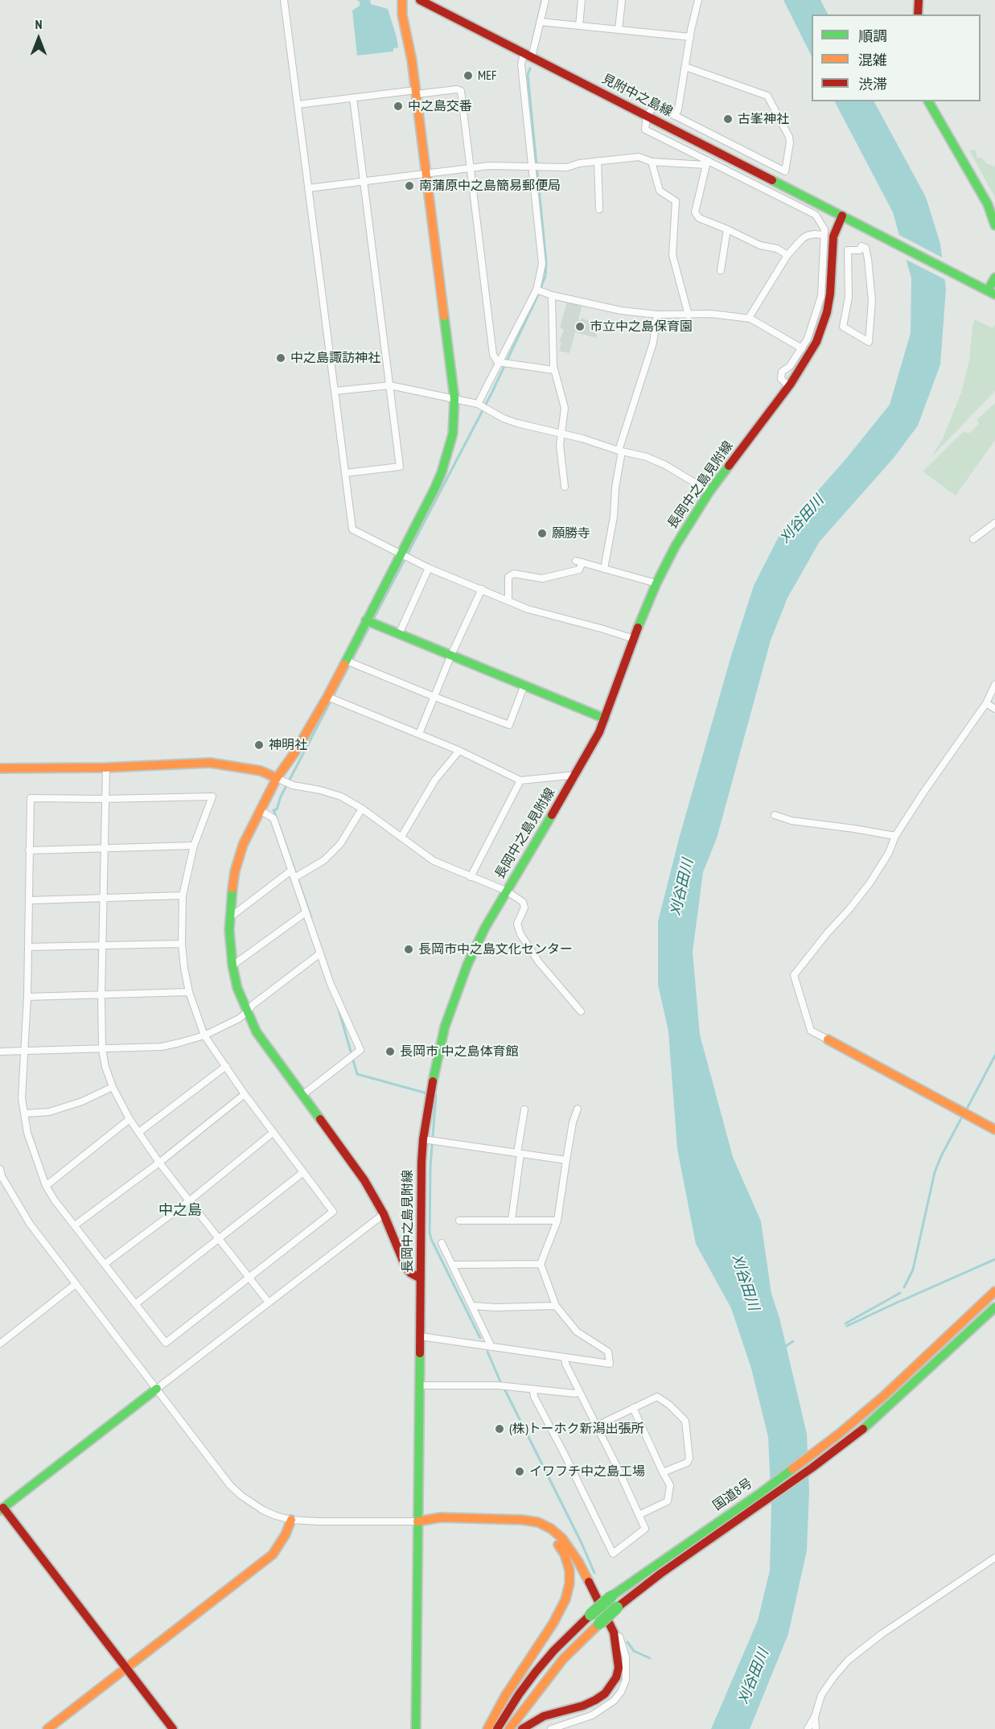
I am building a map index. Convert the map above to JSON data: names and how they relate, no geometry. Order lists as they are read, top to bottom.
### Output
{
  "streets": {
    "main road": ["見附中之島線", "長岡中之島見附線", "国道8号"]
  },
  "crossings": [
    ["見附中之島線", "長岡中之島見附線"]
  ],
  "districts": ["中之島"],
  "water": ["刈谷田川"],
  "places": [
    "MEF",
    "中之島交番",
    "古峯神社",
    "南蒲原中之島簡易郵便局",
    "市立中之島保育園",
    "中之島諏訪神社",
    "願勝寺",
    "神明社",
    "長岡市中之島文化センター",
    "長岡市 中之島体育館",
    "(株)トーホク新潟出張所",
    "イワフチ中之島工場"
  ],
  "legend": ["順調", "混雑", "渋滞"],
  "north": "top"
}
